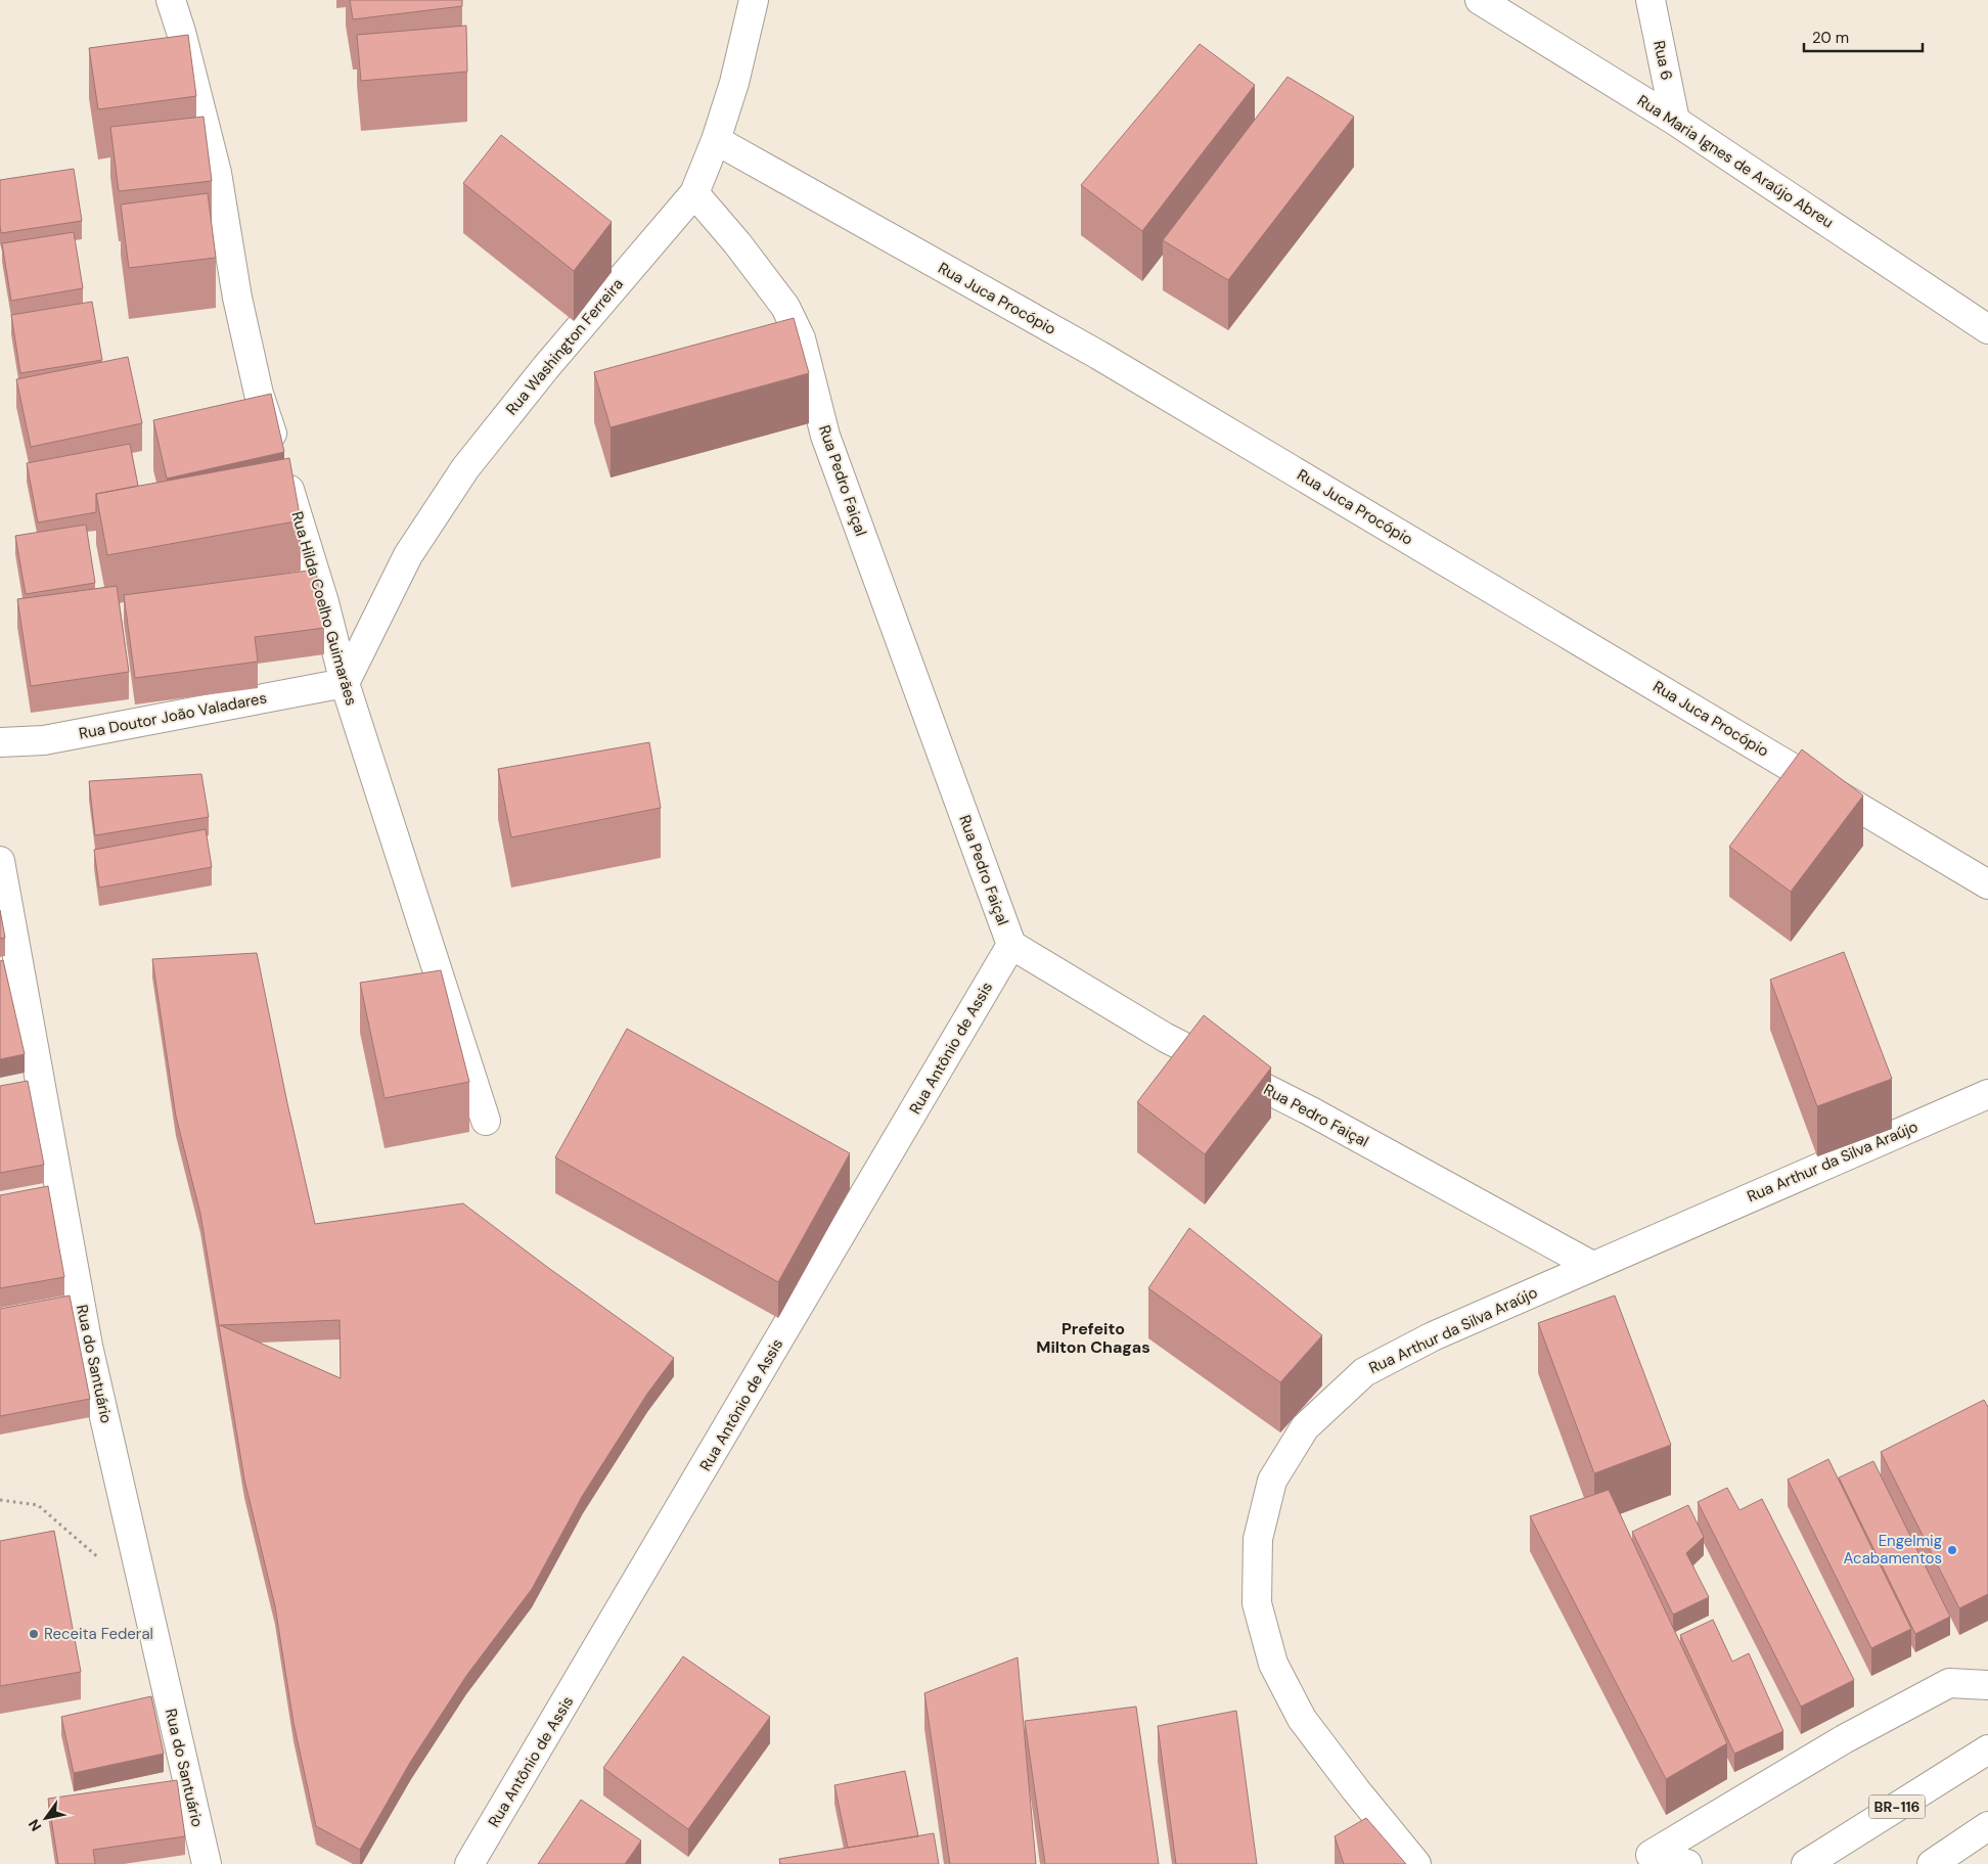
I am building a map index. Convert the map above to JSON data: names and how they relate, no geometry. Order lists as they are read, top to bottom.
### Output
{
  "streets": {
    "main road": [
      "Rua 6",
      "Rua Maria Ignes de Araújo Abreu",
      "Rua Juca Procópio",
      "Rua Washington Ferreira",
      "Rua Pedro Faiçal",
      "Rua Hilda Coelho Guimarães",
      "Rua Doutor João Valadares",
      "Rua Antônio de Assis",
      "Rua Arthur da Silva Araújo",
      "Rua do Santuário",
      "BR-116"
    ]
  },
  "crossings": [
    ["Rua 6", "Rua Maria Ignes de Araújo Abreu"],
    ["Rua Juca Procópio", "Rua Washington Ferreira"],
    ["Rua Washington Ferreira", "Rua Pedro Faiçal"],
    ["Rua Washington Ferreira", "Rua Hilda Coelho Guimarães"],
    ["Rua Washington Ferreira", "Rua Doutor João Valadares"],
    ["Rua Pedro Faiçal", "Rua Antônio de Assis"],
    ["Rua Pedro Faiçal", "Rua Arthur da Silva Araújo"],
    ["Rua Hilda Coelho Guimarães", "Rua Doutor João Valadares"]
  ],
  "districts": ["Prefeito Milton Chagas"],
  "places": ["Engelmig Acabamentos", "Receita Federal"],
  "scale_bar": "20 m",
  "north": "bottom left"
}
